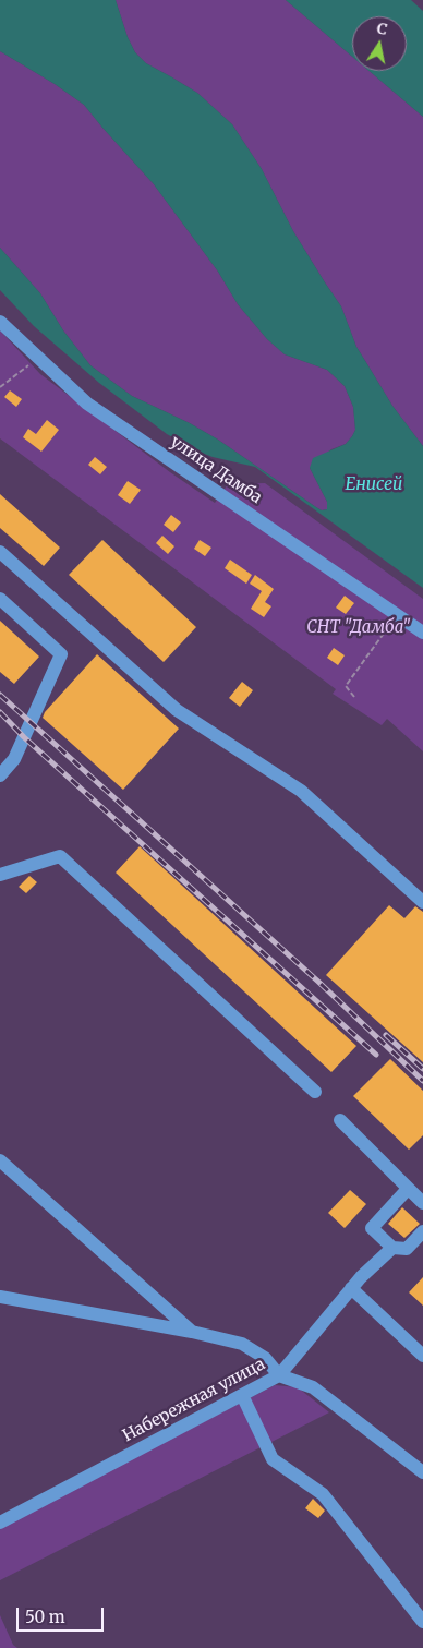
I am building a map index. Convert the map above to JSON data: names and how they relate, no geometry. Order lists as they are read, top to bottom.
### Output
{
  "streets": {
    "street": ["улица Дамба", "Набережная улица"]
  },
  "water": ["Енисей"],
  "parks": ["СНТ \"Дамба\""],
  "scale_bar": "50 m",
  "north": "top"
}
